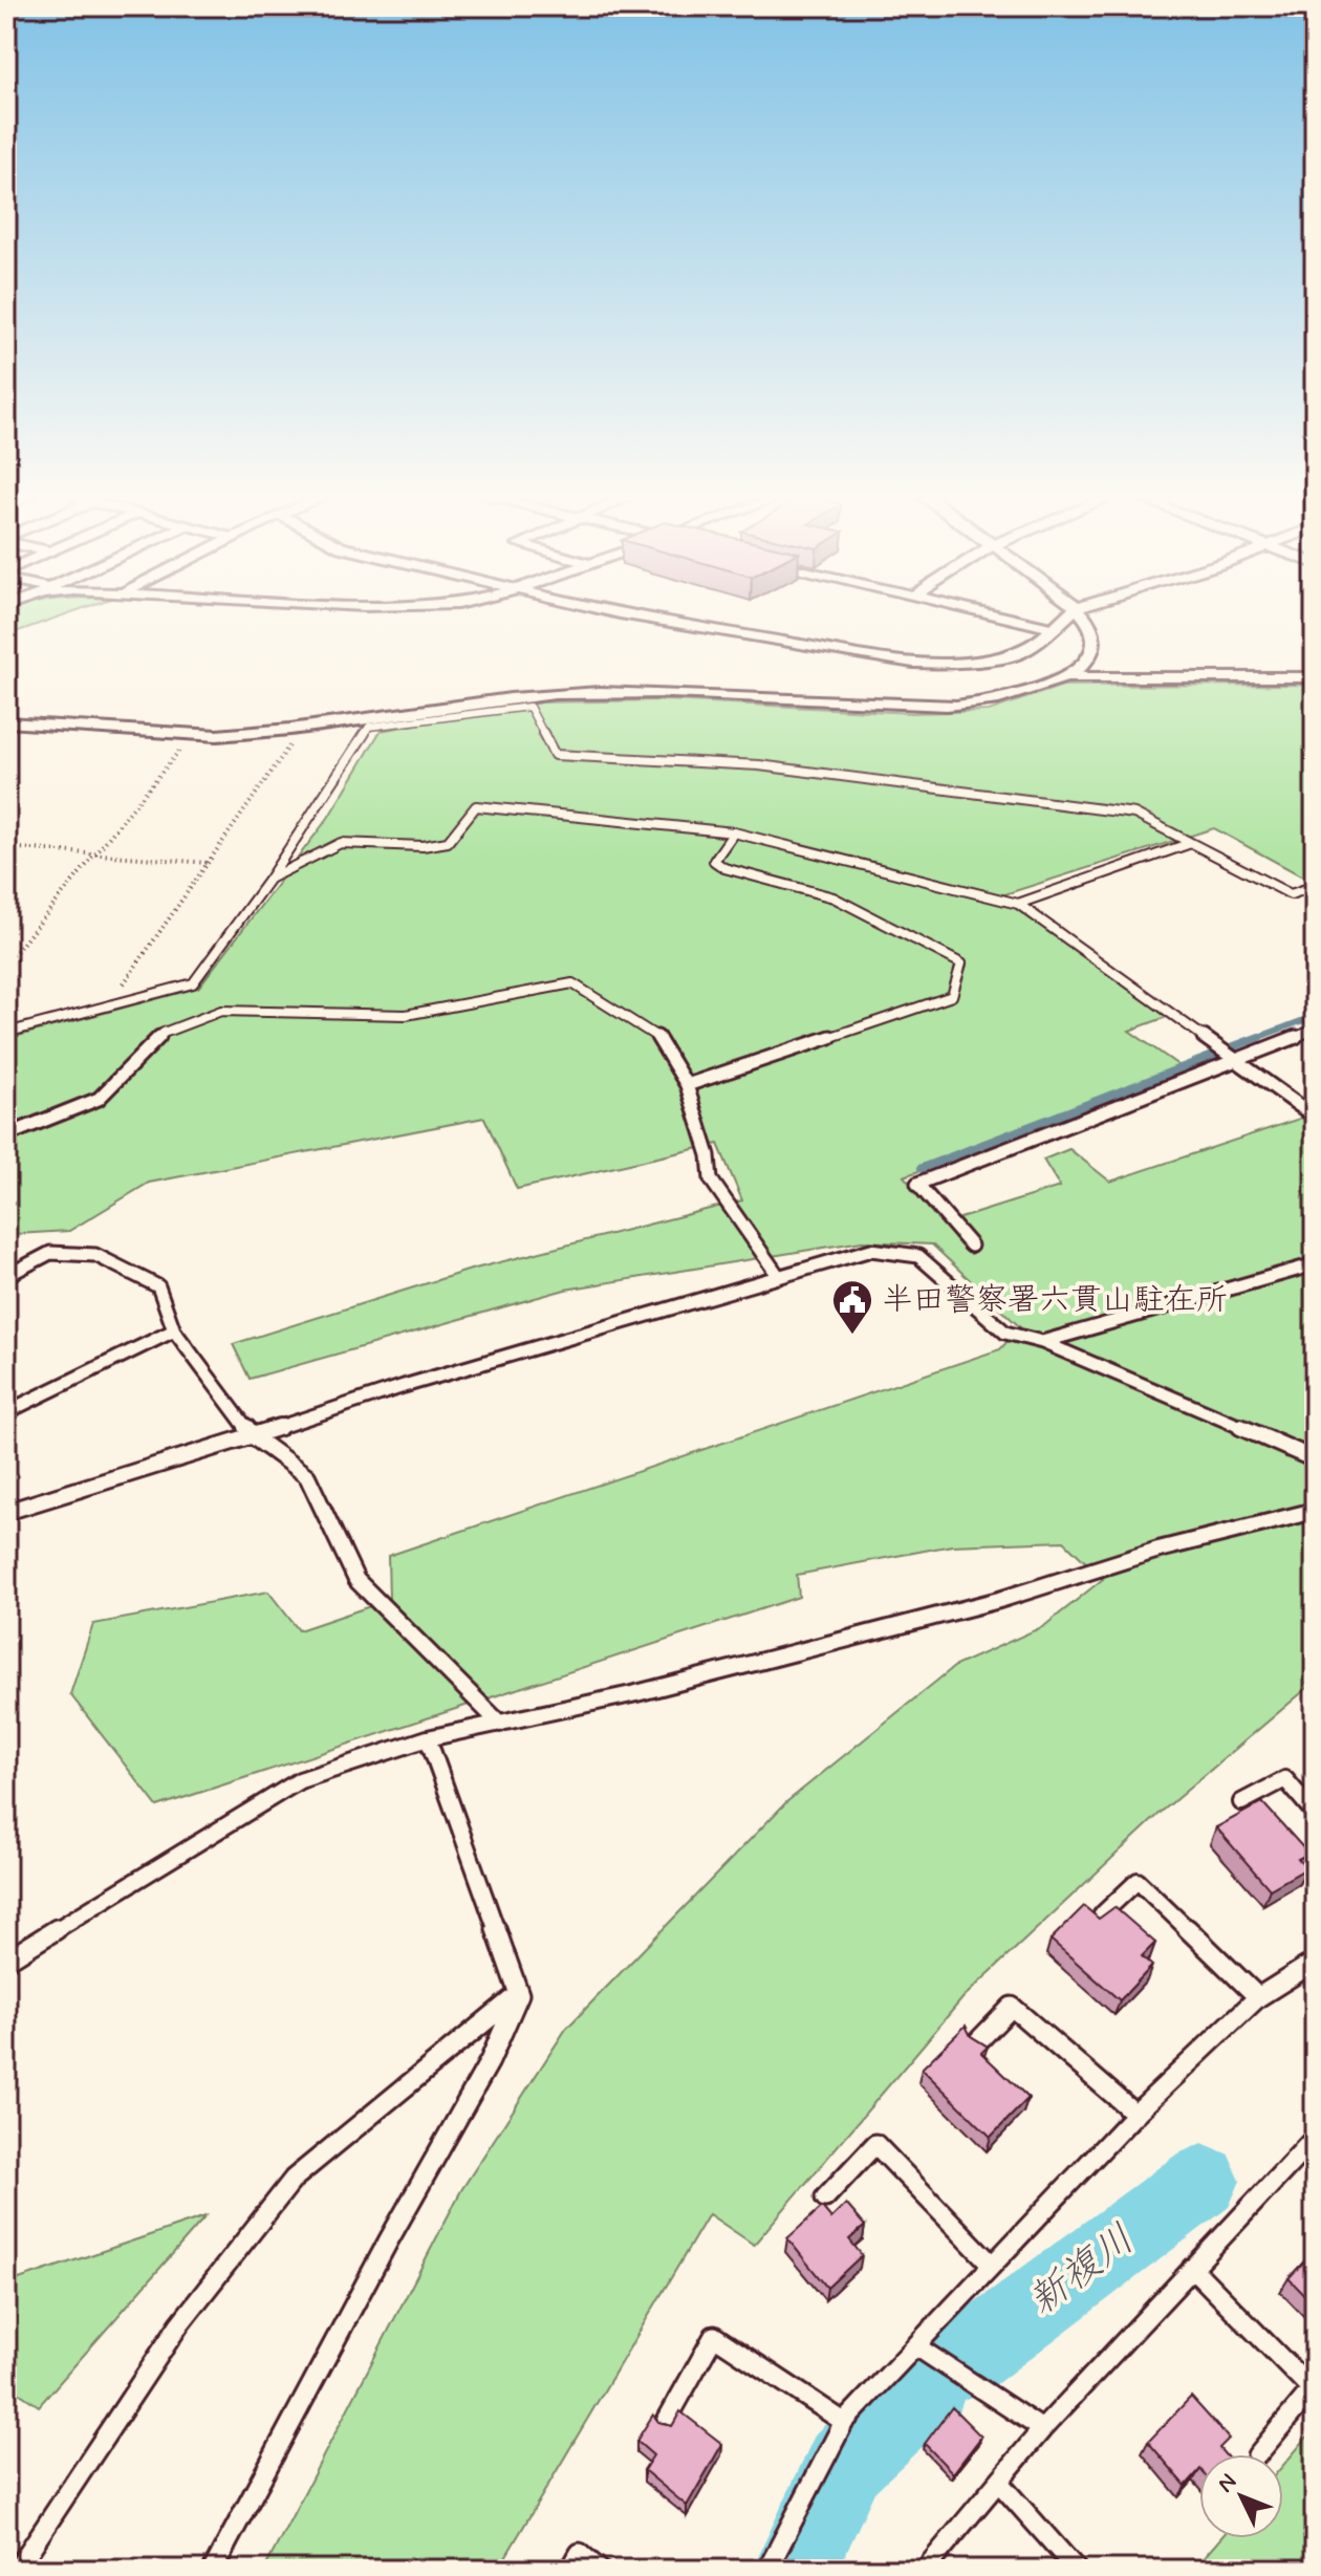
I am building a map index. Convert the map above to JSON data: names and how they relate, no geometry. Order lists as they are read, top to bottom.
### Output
{
  "water": ["新複川"],
  "places": {
    "public building": ["半田警察署六貫山駐在所"]
  },
  "north": "top left"
}
